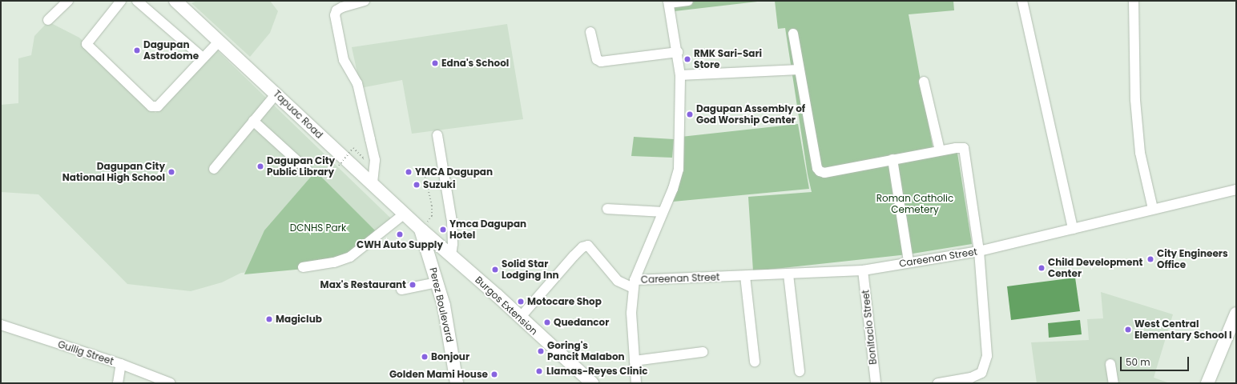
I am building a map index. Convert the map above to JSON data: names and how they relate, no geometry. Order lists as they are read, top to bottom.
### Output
{
  "streets": {
    "main road": ["Tapuac Road", "Perez Boulevard", "Burgos Extension"],
    "street": ["Careenan Street", "Bonifacio Street", "Guilig Street"]
  },
  "crossings": [
    ["Tapuac Road", "Perez Boulevard"],
    ["Tapuac Road", "Burgos Extension"],
    ["Careenan Street", "Bonifacio Street"],
    ["Perez Boulevard", "Burgos Extension"]
  ],
  "parks": ["Roman Catholic Cemetery", "DCNHS Park"],
  "places": [
    "Dagupan Astrodome",
    "RMK Sari-Sari Store",
    "Edna's School",
    "Dagupan Assembly of God Worship Center",
    "Dagupan City Public Library",
    "Dagupan City National High School",
    "YMCA Dagupan",
    "Suzuki",
    "Ymca Dagupan Hotel",
    "CWH Auto Supply",
    "City Engineers Office",
    "Child Development Center",
    "Solid Star Lodging Inn",
    "Max's Restaurant",
    "Motocare Shop",
    "Magiclub",
    "Quedancor",
    "West Central Elementary School I",
    "Goring's Pancit Malabon",
    "Bonjour",
    "Llamas-Reyes Clinic",
    "Golden Mami House"
  ],
  "scale_bar": "50 m"
}
